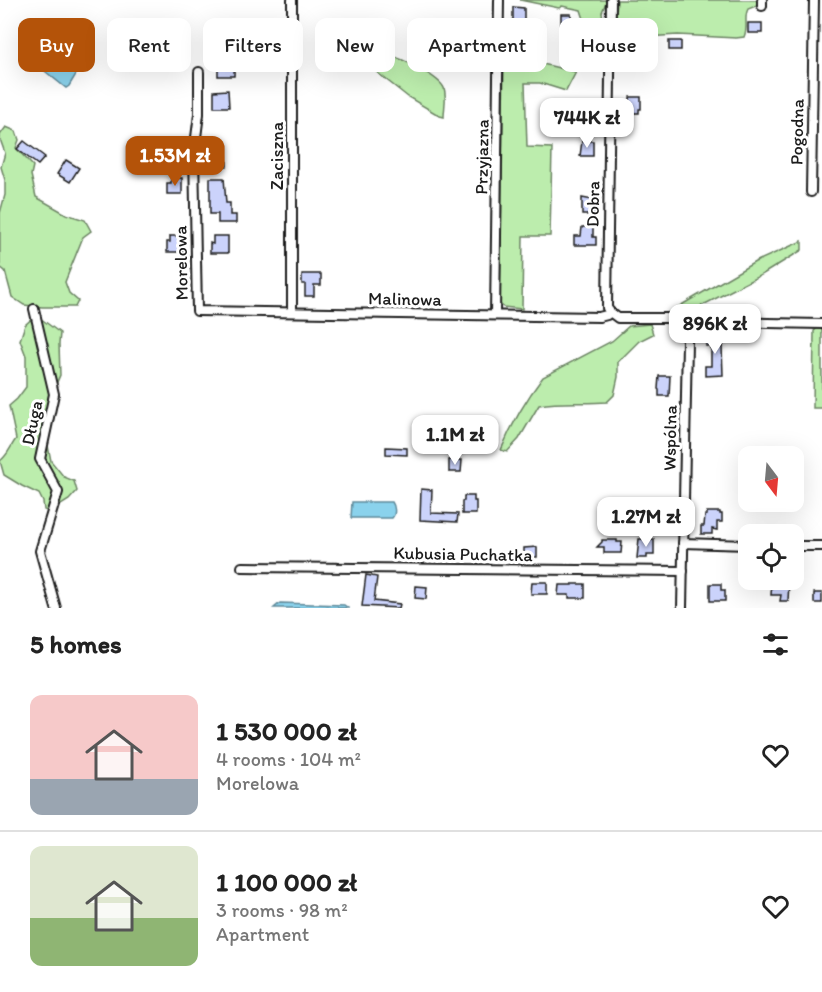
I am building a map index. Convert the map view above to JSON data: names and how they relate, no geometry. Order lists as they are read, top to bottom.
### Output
{
  "streets": {
    "street": [
      "Pogodna",
      "Zaciszna",
      "Przyjazna",
      "Dobra",
      "Morelowa",
      "Malinowa",
      "Długa",
      "Wspólna",
      "Kubusia Puchatka"
    ]
  },
  "crossings": [
    ["Zaciszna", "Malinowa"],
    ["Przyjazna", "Malinowa"],
    ["Dobra", "Malinowa"],
    ["Morelowa", "Malinowa"],
    ["Malinowa", "Wspólna"],
    ["Wspólna", "Kubusia Puchatka"]
  ],
  "north": "bottom",
  "page": {
    "chip": [
      "Buy",
      "Rent",
      "Filters",
      "New",
      "Apartment",
      "House"
    ],
    "price": [
      "744K zł",
      "1.53M zł",
      "896K zł",
      "1.1M zł",
      "1.27M zł"
    ],
    "heading": "5 homes",
    "list": [
      {
        "name": "1 530 000 zł",
        "note": "4 rooms · 104 m² · Morelowa"
      },
      {
        "name": "1 100 000 zł",
        "note": "3 rooms · 98 m² · Apartment"
      }
    ]
  }
}
